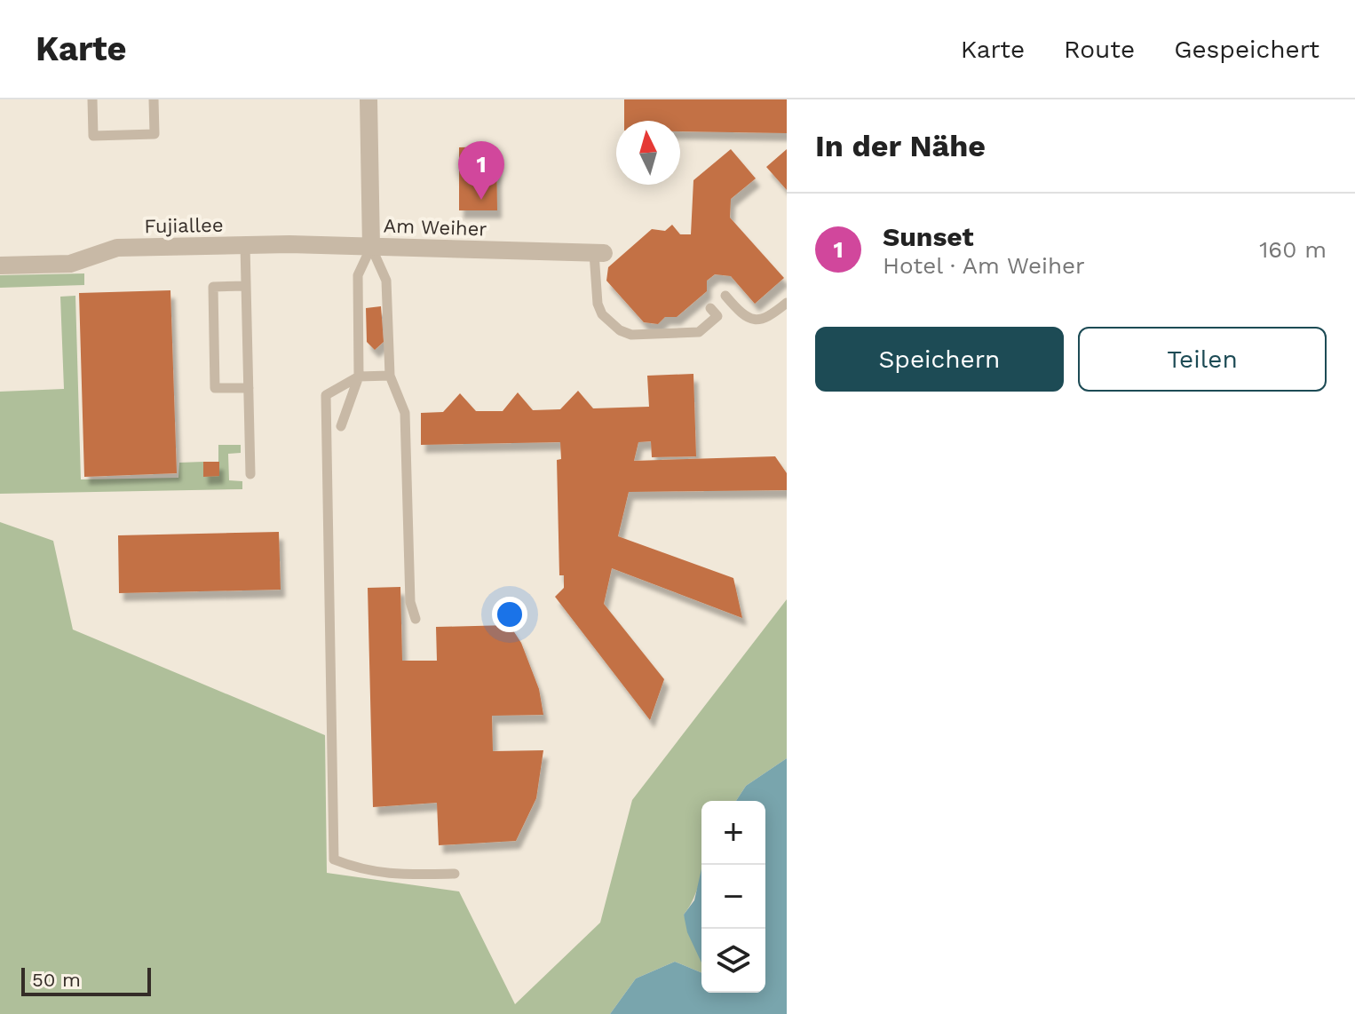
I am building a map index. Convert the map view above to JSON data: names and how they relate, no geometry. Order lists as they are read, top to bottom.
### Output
{
  "streets": {
    "street": ["Fujiallee", "Am Weiher"]
  },
  "crossings": [
    ["Fujiallee", "Am Weiher"]
  ],
  "scale_bar": "50 m",
  "north": "top",
  "page": {
    "header": "Karte",
    "nav": ["Karte", "Route", "Gespeichert"],
    "heading": "In der Nähe",
    "pins": "1",
    "list": [
      {
        "mark": "1",
        "name": "Sunset",
        "note": "Hotel · Am Weiher",
        "value": "160 m"
      }
    ],
    "buttons": ["Speichern", "Teilen"],
    "map_buttons": ["+", "−"],
    "scale": "50 m"
  }
}
